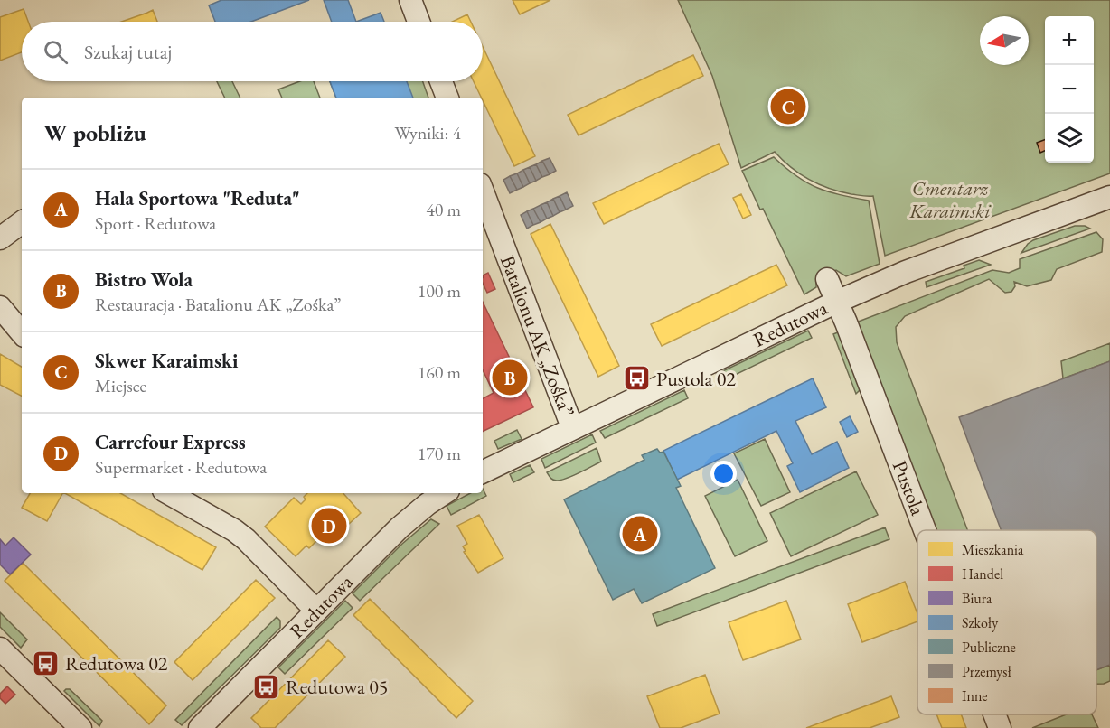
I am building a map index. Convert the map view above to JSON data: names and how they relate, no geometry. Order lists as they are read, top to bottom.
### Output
{
  "streets": {
    "street": ["Redutowa", "Batalionu AK „Zośka”", "Pustola"]
  },
  "crossings": [
    ["Redutowa", "Batalionu AK „Zośka”"],
    ["Redutowa", "Pustola"]
  ],
  "parks": ["Cmentarz Karaimski"],
  "places": {
    "bus stop": ["Pustola 02", "Redutowa 02", "Redutowa 05"]
  },
  "legend": [
    "Mieszkania",
    "Handel",
    "Biura",
    "Szkoły",
    "Publiczne",
    "Przemysł",
    "Inne"
  ],
  "north": "left",
  "page": {
    "map_buttons": ["+", "−"],
    "search": "Szukaj tutaj",
    "pins": [
      "C",
      "B",
      "D",
      "A"
    ],
    "heading": ["W pobliżu", "Wyniki: 4"],
    "list": [
      {
        "mark": "A",
        "name": "Hala Sportowa \"Reduta\"",
        "note": "Sport · Redutowa",
        "value": "40 m"
      },
      {
        "mark": "B",
        "name": "Bistro Wola",
        "note": "Restauracja · Batalionu AK „Zośka”",
        "value": "100 m"
      },
      {
        "mark": "C",
        "name": "Skwer Karaimski",
        "note": "Miejsce",
        "value": "160 m"
      },
      {
        "mark": "D",
        "name": "Carrefour Express",
        "note": "Supermarket · Redutowa",
        "value": "170 m"
      }
    ]
  }
}
